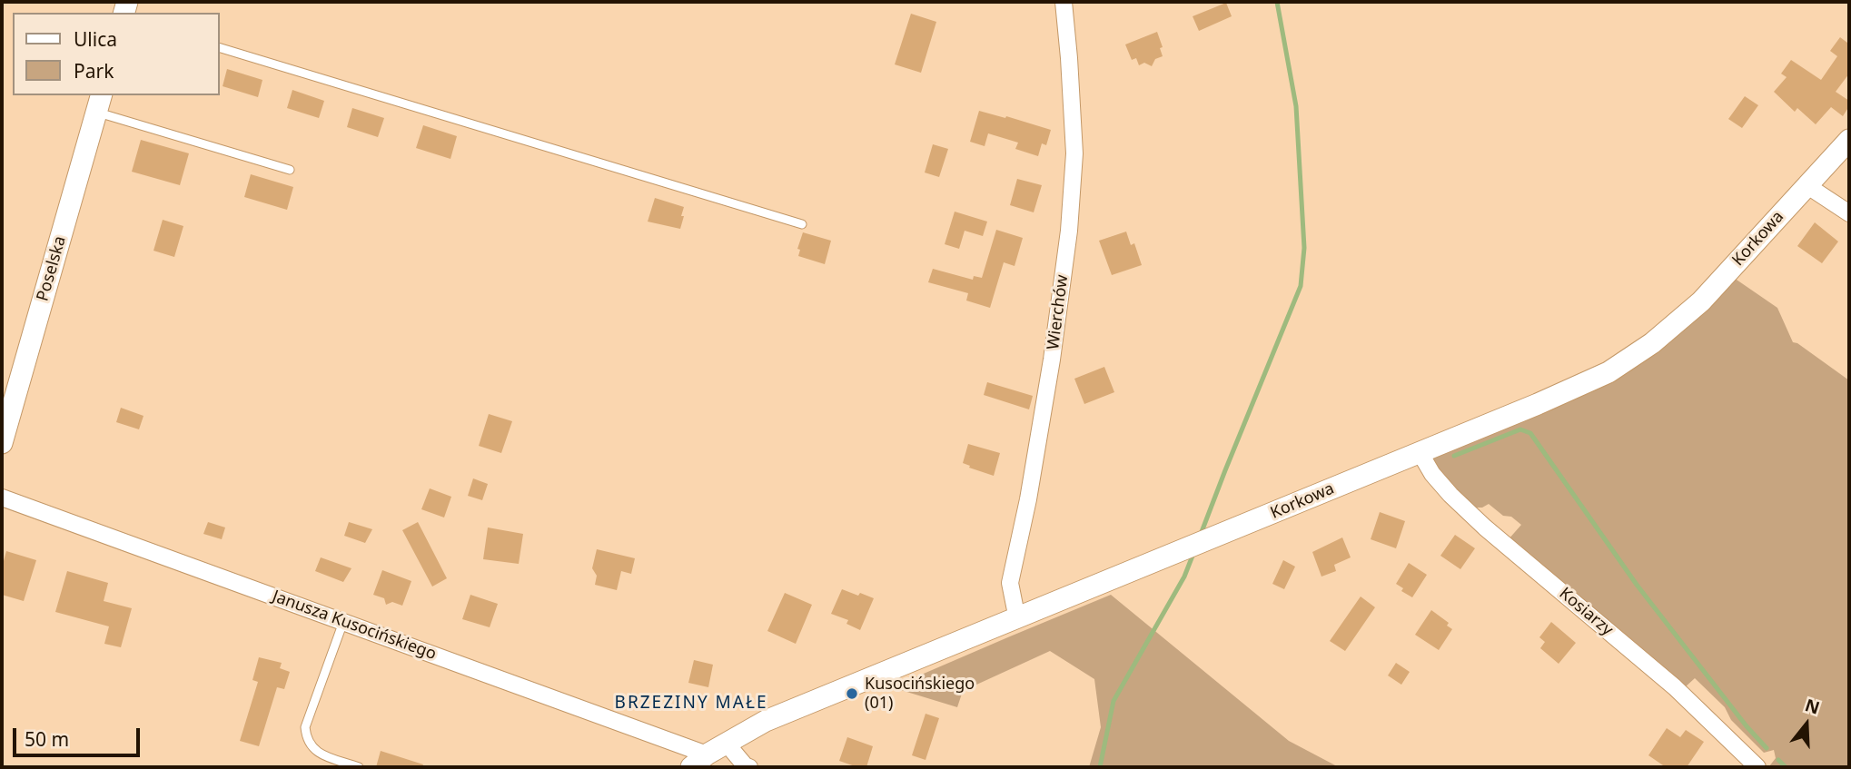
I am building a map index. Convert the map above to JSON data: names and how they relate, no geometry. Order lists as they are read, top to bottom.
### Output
{
  "streets": {
    "street": [
      "Korkowa",
      "Poselska",
      "Wierchów",
      "Kosiarzy",
      "Janusza Kusocińskiego"
    ]
  },
  "crossings": [
    ["Korkowa", "Wierchów"],
    ["Korkowa", "Kosiarzy"],
    ["Korkowa", "Janusza Kusocińskiego"]
  ],
  "districts": ["BRZEZINY MAŁE"],
  "places": ["Kusocińskiego (01)"],
  "legend": ["Ulica", "Park"],
  "scale_bar": "50 m",
  "north": "top"
}
